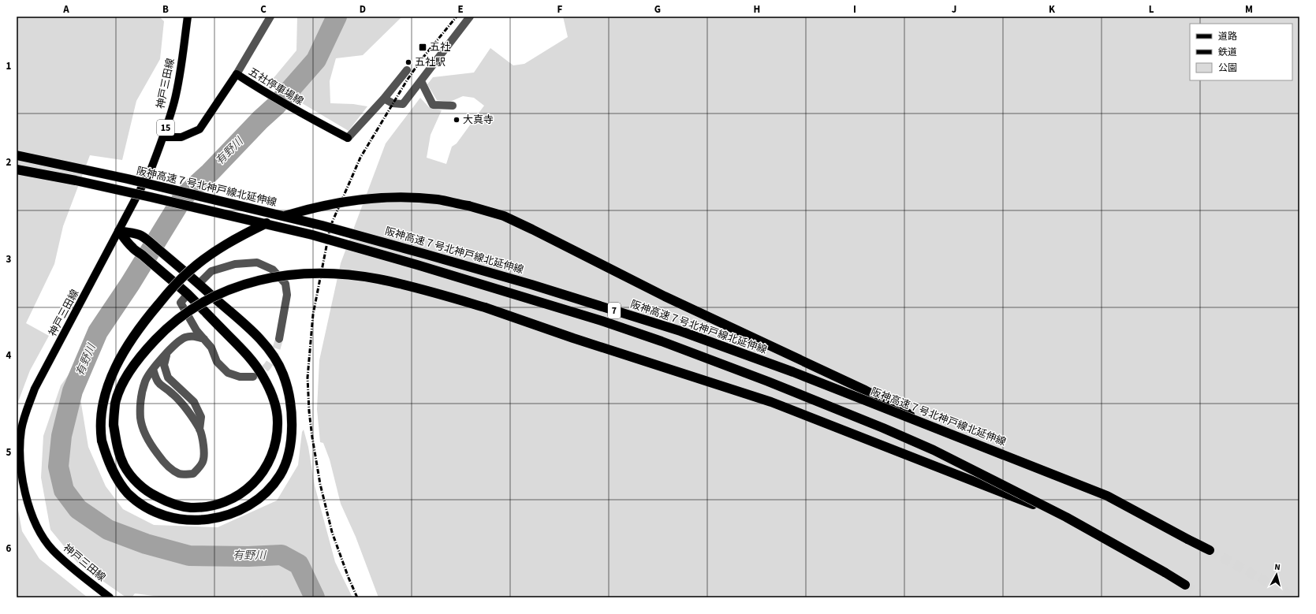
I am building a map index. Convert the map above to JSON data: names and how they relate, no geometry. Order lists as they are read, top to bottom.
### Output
{
  "streets": {
    "highway": ["阪神高速７号北神戸線北延伸線", "7"],
    "main road": ["神戸三田線", "五社停車場線", "15"]
  },
  "crossings": [
    ["神戸三田線", "五社停車場線"]
  ],
  "water": ["有野川"],
  "places": {
    "transit": ["五社"],
    "other": ["五社駅", "大真寺"]
  },
  "legend": ["道路", "鉄道", "公園"],
  "north": "top",
  "grid": {
    "columns": [
      "A",
      "B",
      "C",
      "D",
      "E",
      "F",
      "G",
      "H",
      "I",
      "J",
      "K",
      "L",
      "M"
    ],
    "rows": [
      "1",
      "2",
      "3",
      "4",
      "5",
      "6"
    ]
  }
}
